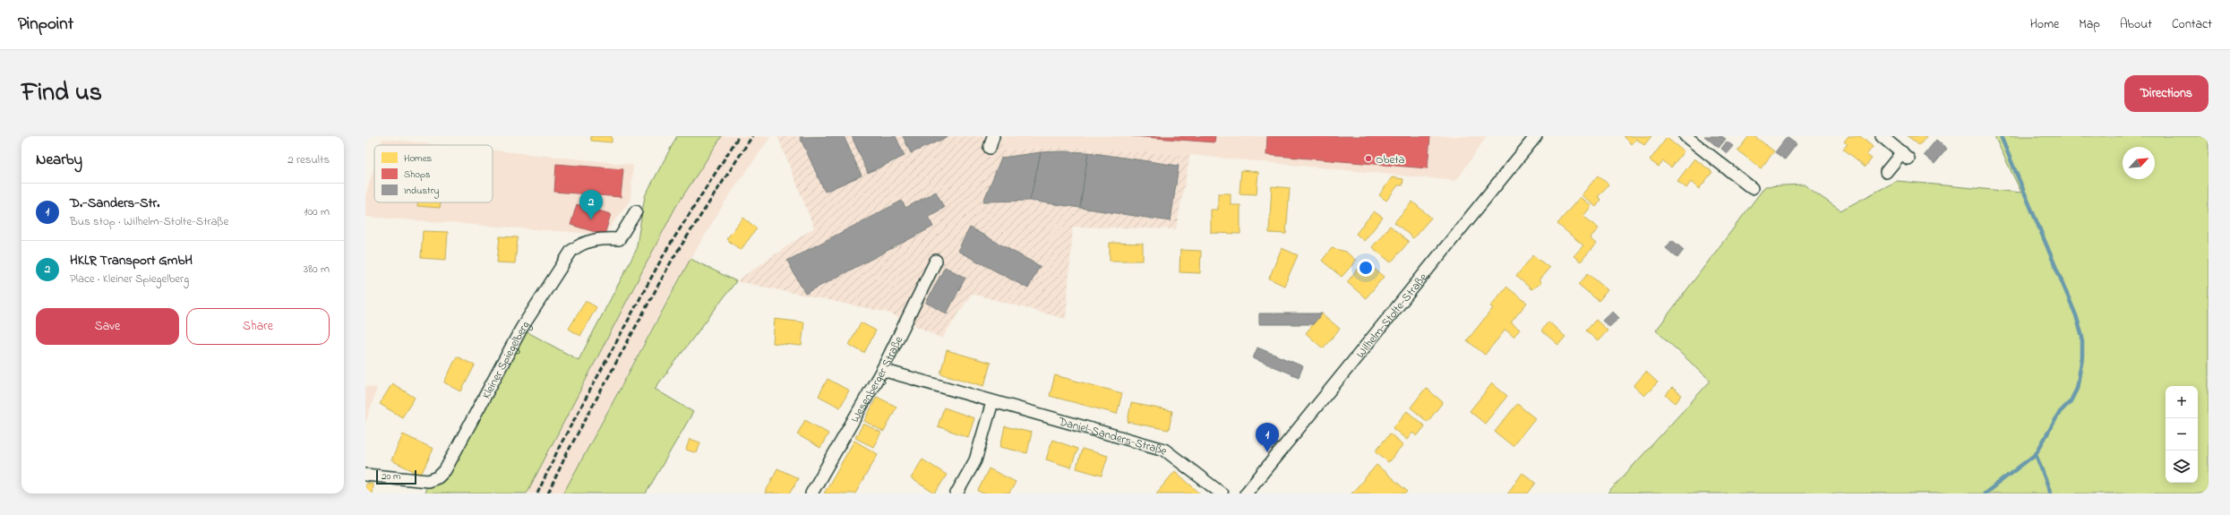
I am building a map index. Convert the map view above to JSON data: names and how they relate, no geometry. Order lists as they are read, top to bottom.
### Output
{
  "streets": {
    "street": [
      "Wilhelm-Stolte-Straße",
      "Kleiner Spiegelberg",
      "Wesenberger Straße",
      "Daniel-Sanders-Straße"
    ]
  },
  "crossings": [
    ["Wesenberger Straße", "Daniel-Sanders-Straße"]
  ],
  "places": ["Obeta"],
  "legend": ["Homes", "Shops", "Industry"],
  "scale_bar": "20 m",
  "north": "top right",
  "page": {
    "header": "Pinpoint",
    "nav": [
      "Home",
      "Map",
      "About",
      "Contact"
    ],
    "title": "Find us",
    "buttons": [
      "Directions",
      ["Save", "Share"]
    ],
    "heading": ["Nearby", "2 results"],
    "list": [
      {
        "mark": "1",
        "name": "D.-Sanders-Str.",
        "note": "Bus stop · Wilhelm-Stolte-Straße",
        "value": "100 m"
      },
      {
        "mark": "2",
        "name": "HKLR Transport GmbH",
        "note": "Place · Kleiner Spiegelberg",
        "value": "380 m"
      }
    ],
    "pins": ["2", "1"],
    "map_buttons": ["+", "−"],
    "scale": "20 m"
  }
}
